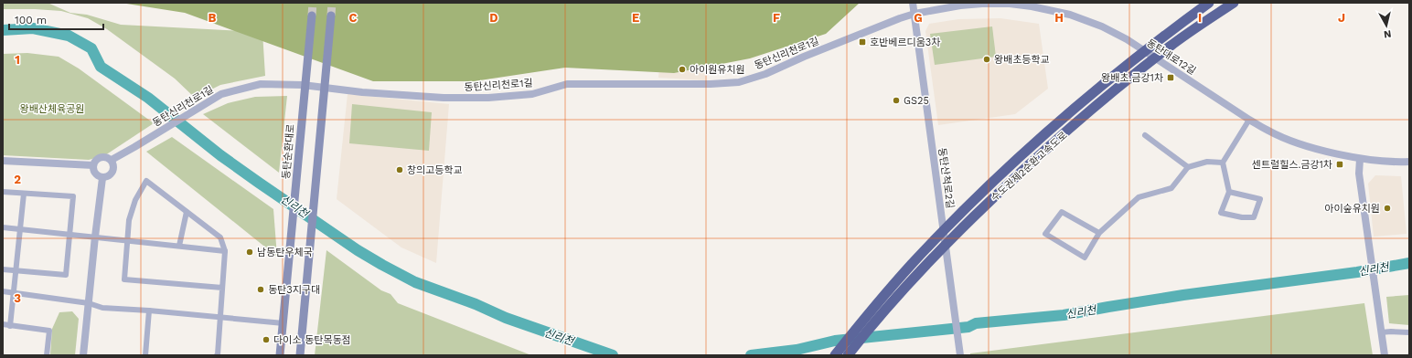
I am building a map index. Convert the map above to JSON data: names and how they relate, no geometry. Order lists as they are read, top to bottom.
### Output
{
  "streets": {
    "highway": ["수도권제2순환고속도로"],
    "main road": ["동탄순환대로"],
    "street": ["동탄신리천로1길", "동탄대로12길", "동탄산척로2길"]
  },
  "crossings": [
    ["동탄신리천로1길", "동탄대로12길"],
    ["동탄신리천로1길", "동탄산척로2길"],
    ["동탄대로12길", "동탄산척로2길"]
  ],
  "water": ["신리천"],
  "parks": ["왕배산체육공원"],
  "places": {
    "transit": ["호반베르디움3차", "왕배초.금강1차", "센트럴힐스.금강1차"],
    "other": [
      "왕배초등학교",
      "아이원유치원",
      "GS25",
      "창의고등학교",
      "아이숲유치원",
      "남동탄우체국",
      "동탄3지구대",
      "다이소 동탄목동점"
    ]
  },
  "scale_bar": "100 m",
  "north": "bottom",
  "grid": {
    "columns": [
      "B",
      "C",
      "D",
      "E",
      "F",
      "G",
      "H",
      "I",
      "J"
    ],
    "rows": ["1", "2", "3"]
  }
}
